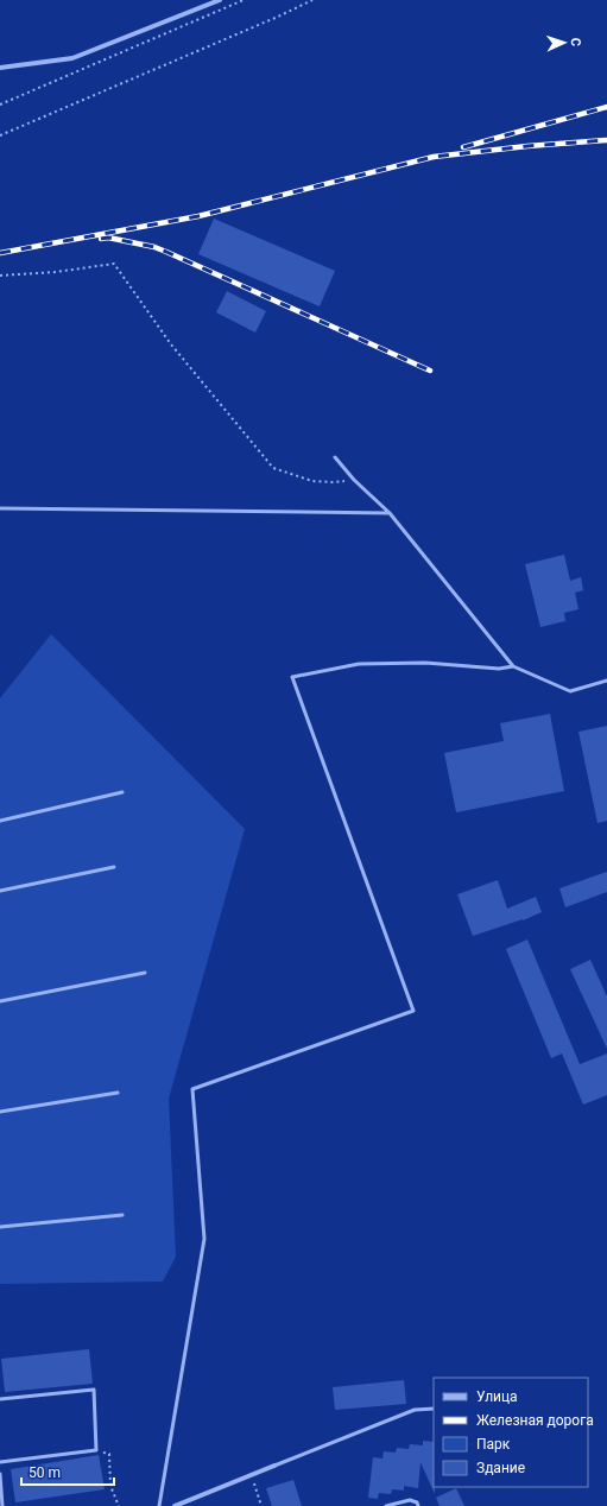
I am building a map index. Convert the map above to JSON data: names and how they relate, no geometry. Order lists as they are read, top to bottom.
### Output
{
  "legend": [
    "Улица",
    "Железная дорога",
    "Парк",
    "Здание"
  ],
  "scale_bar": "50 m",
  "north": "right"
}
